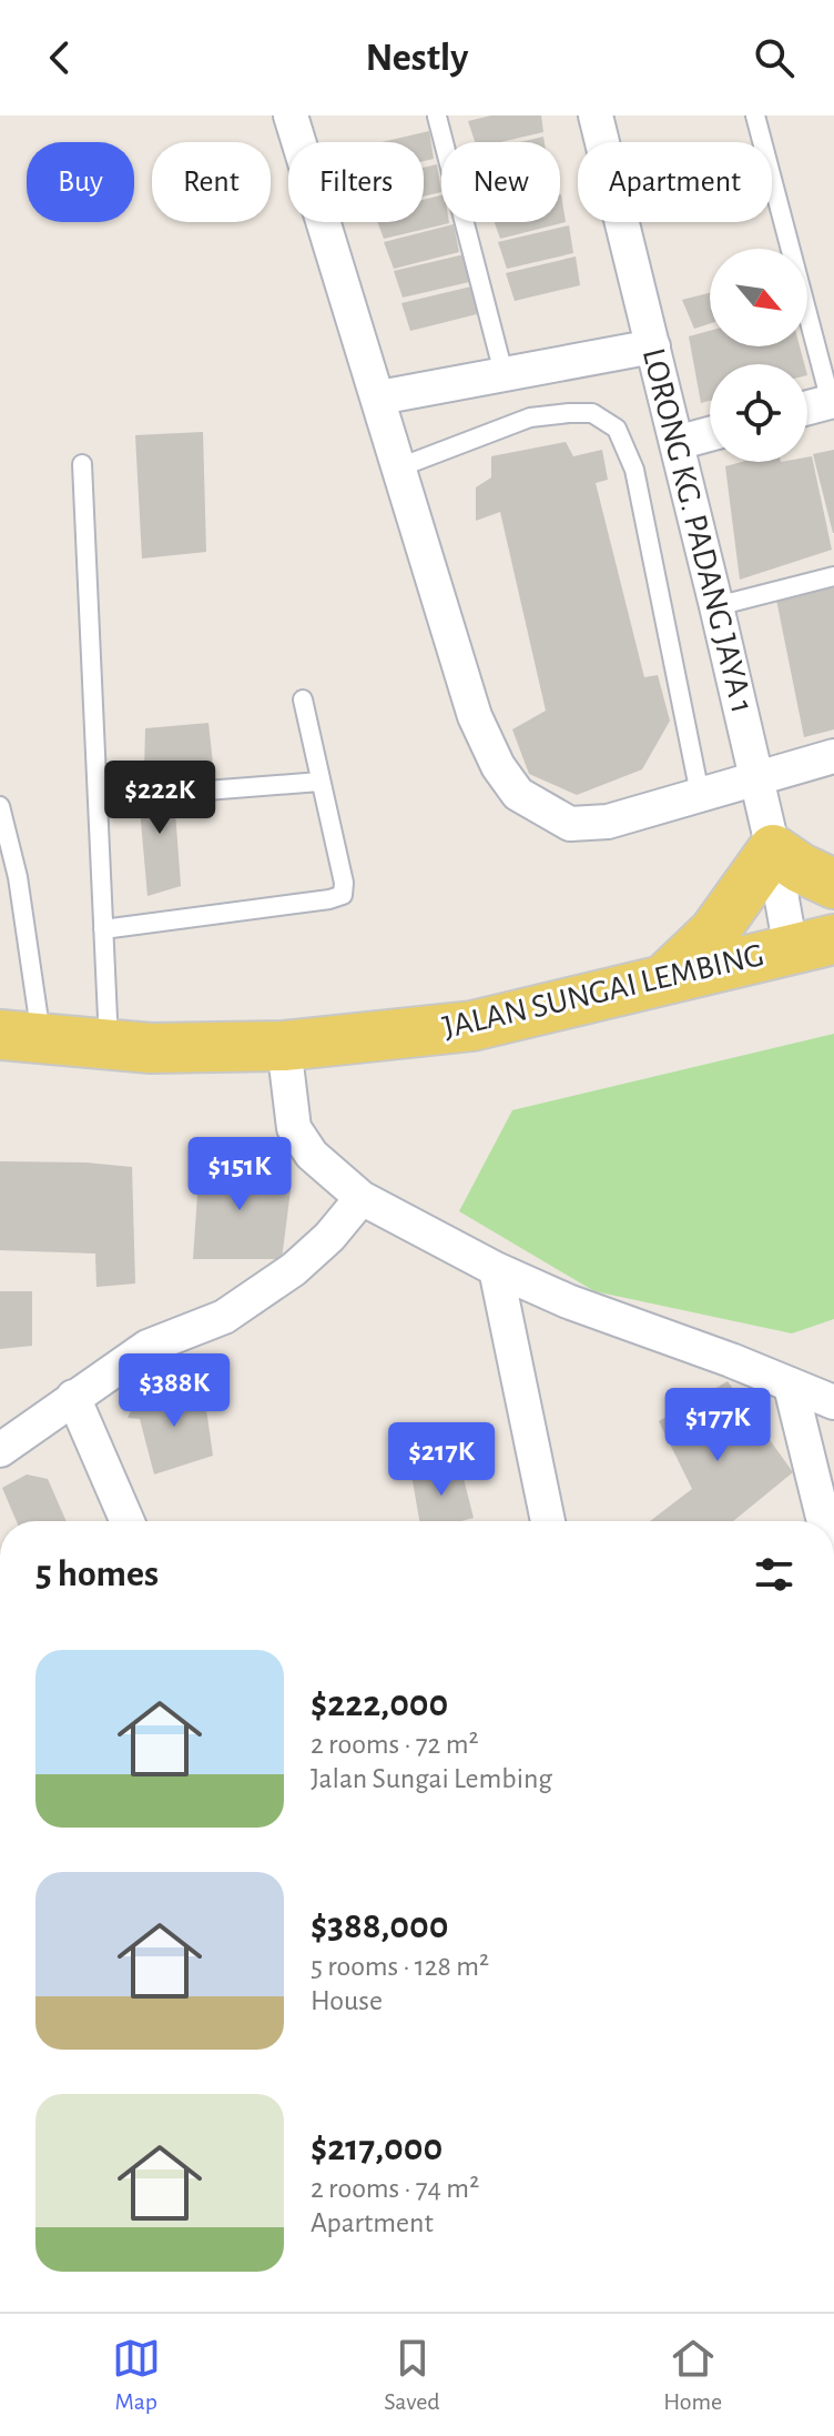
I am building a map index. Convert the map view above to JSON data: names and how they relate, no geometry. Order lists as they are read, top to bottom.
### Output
{
  "streets": {
    "main road": ["JALAN SUNGAI LEMBING"],
    "street": ["LORONG KG. PADANG JAYA 1"]
  },
  "crossings": [
    ["LORONG KG. PADANG JAYA 1", "JALAN SUNGAI LEMBING"]
  ],
  "north": "bottom right",
  "page": {
    "header": "Nestly",
    "chip": [
      "Buy",
      "Rent",
      "Filters",
      "New",
      "Apartment"
    ],
    "price": [
      "$222K",
      "$151K",
      "$388K",
      "$177K",
      "$217K"
    ],
    "heading": "5 homes",
    "list": [
      {
        "name": "$222,000",
        "note": "2 rooms · 72 m² · Jalan Sungai Lembing"
      },
      {
        "name": "$388,000",
        "note": "5 rooms · 128 m² · House"
      },
      {
        "name": "$217,000",
        "note": "2 rooms · 74 m² · Apartment"
      }
    ],
    "tabs": ["Map", "Saved", "Home"]
  }
}
